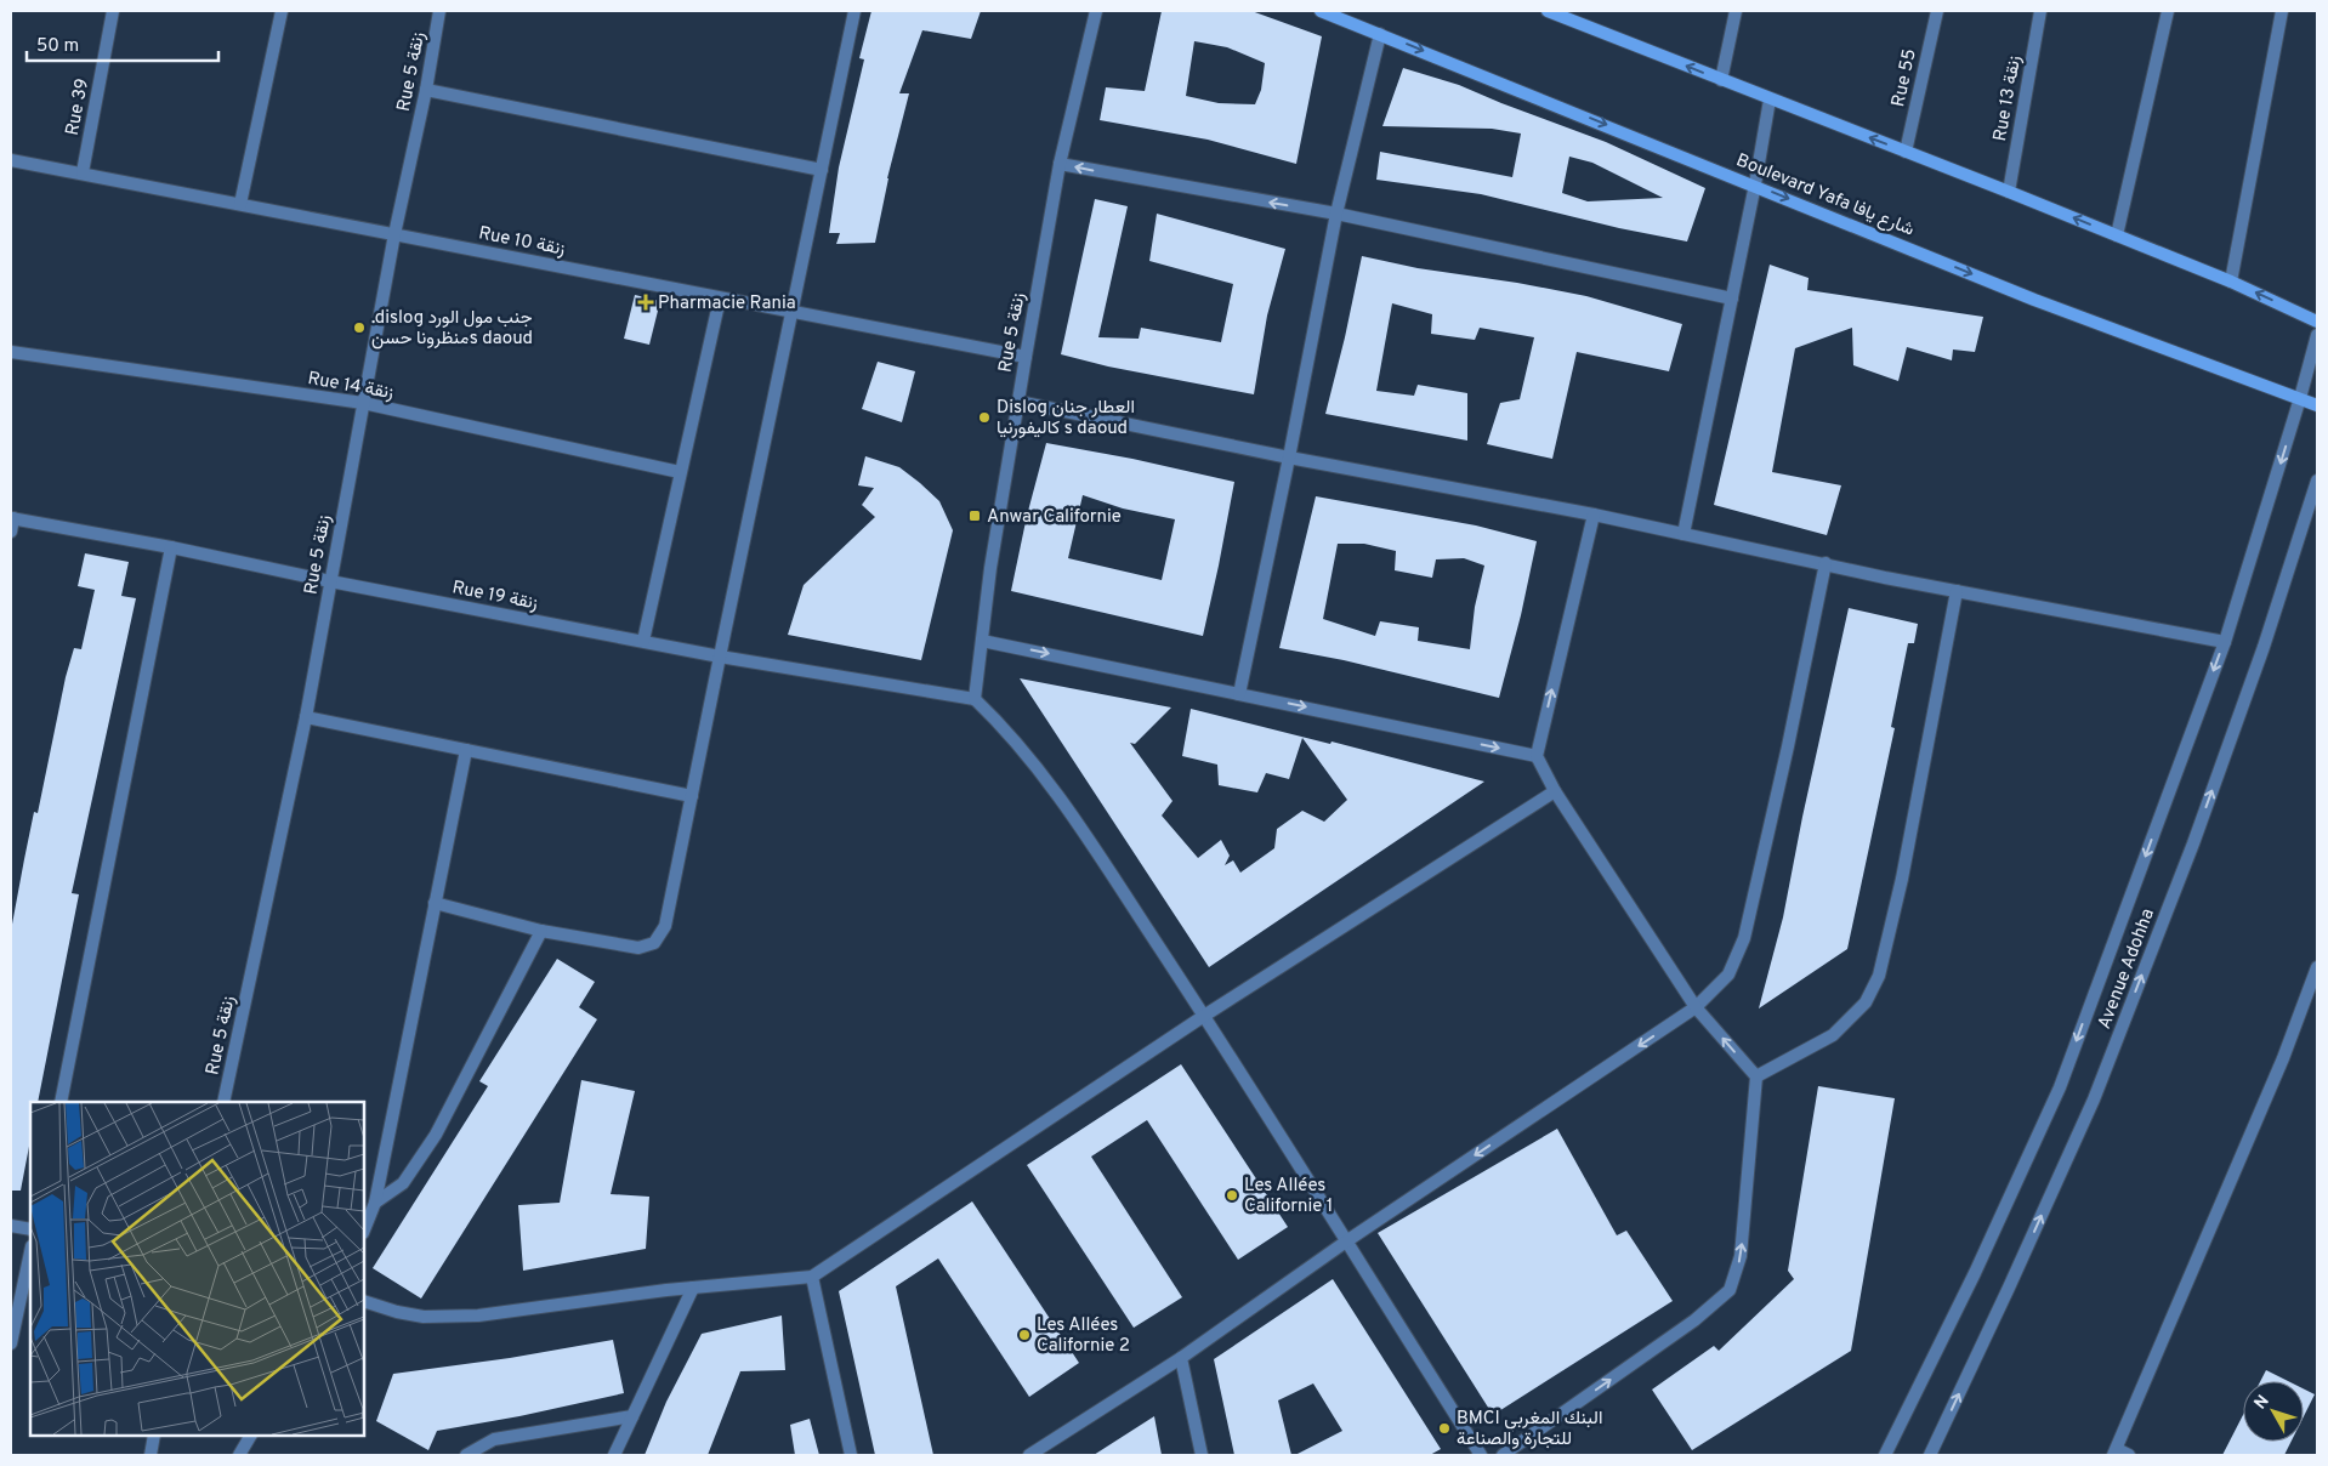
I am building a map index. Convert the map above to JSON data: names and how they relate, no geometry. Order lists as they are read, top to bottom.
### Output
{
  "streets": {
    "street": [
      "Rue 5 زنقة",
      "Rue 55",
      "Rue 13 زنقة",
      "Rue 39",
      "Boulevard Yafa شارع يافا",
      "Rue 10 زنقة",
      "Rue 14 زنقة",
      "Rue 19 زنقة",
      "Avenue Adohha"
    ]
  },
  "crossings": [
    ["Rue 5 زنقة", "Rue 10 زنقة"],
    ["Rue 5 زنقة", "Rue 14 زنقة"],
    ["Rue 5 زنقة", "Rue 19 زنقة"],
    ["Rue 39", "Rue 10 زنقة"]
  ],
  "places": {
    "health": ["Pharmacie Rania"],
    "other": [
      ".dislog جنب مول الورد منظرونا حسنs daoud",
      "Dislog العطار جنان كاليفورنيا s daoud",
      "Les Allées Californie 1",
      "Les Allées Californie 2",
      "BMCI البنك المغربي للتجارة والصناعة"
    ],
    "transit": ["Anwar Californie"]
  },
  "scale_bar": "50 m",
  "north": "top left"
}
